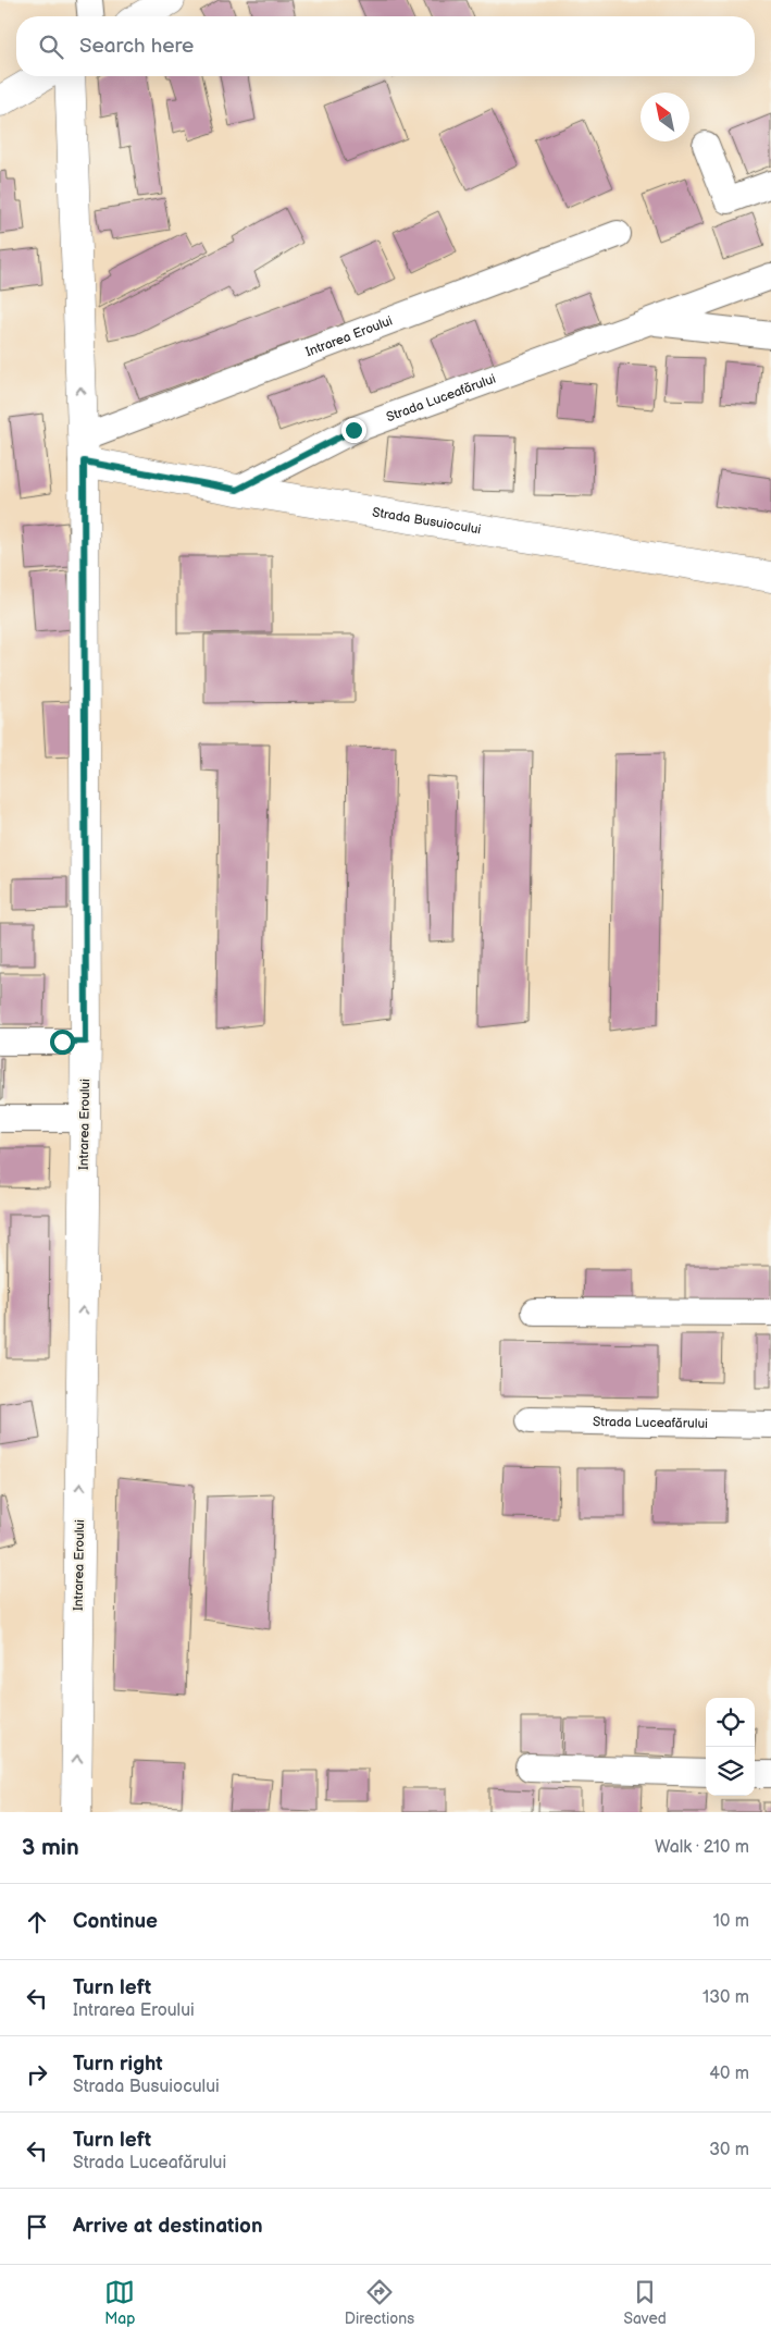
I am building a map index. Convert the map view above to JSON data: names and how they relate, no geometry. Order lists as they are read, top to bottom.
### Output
{
  "streets": {
    "street": ["Intrarea Eroului", "Strada Luceafărului", "Strada Busuiocului"]
  },
  "crossings": [
    ["Intrarea Eroului", "Strada Busuiocului"],
    ["Strada Luceafărului", "Strada Busuiocului"]
  ],
  "one_way": ["Intrarea Eroului"],
  "north": "top left",
  "page": {
    "search": "Search here",
    "heading": ["3 min", "Walk · 210 m"],
    "list": [
      ["Continue", "10 m"],
      ["Turn left", "Intrarea Eroului", "130 m"],
      ["Turn right", "Strada Busuiocului", "40 m"],
      ["Turn left", "Strada Luceafărului", "30 m"],
      "Arrive at destination"
    ],
    "nav": ["Map", "Directions", "Saved"]
  }
}
